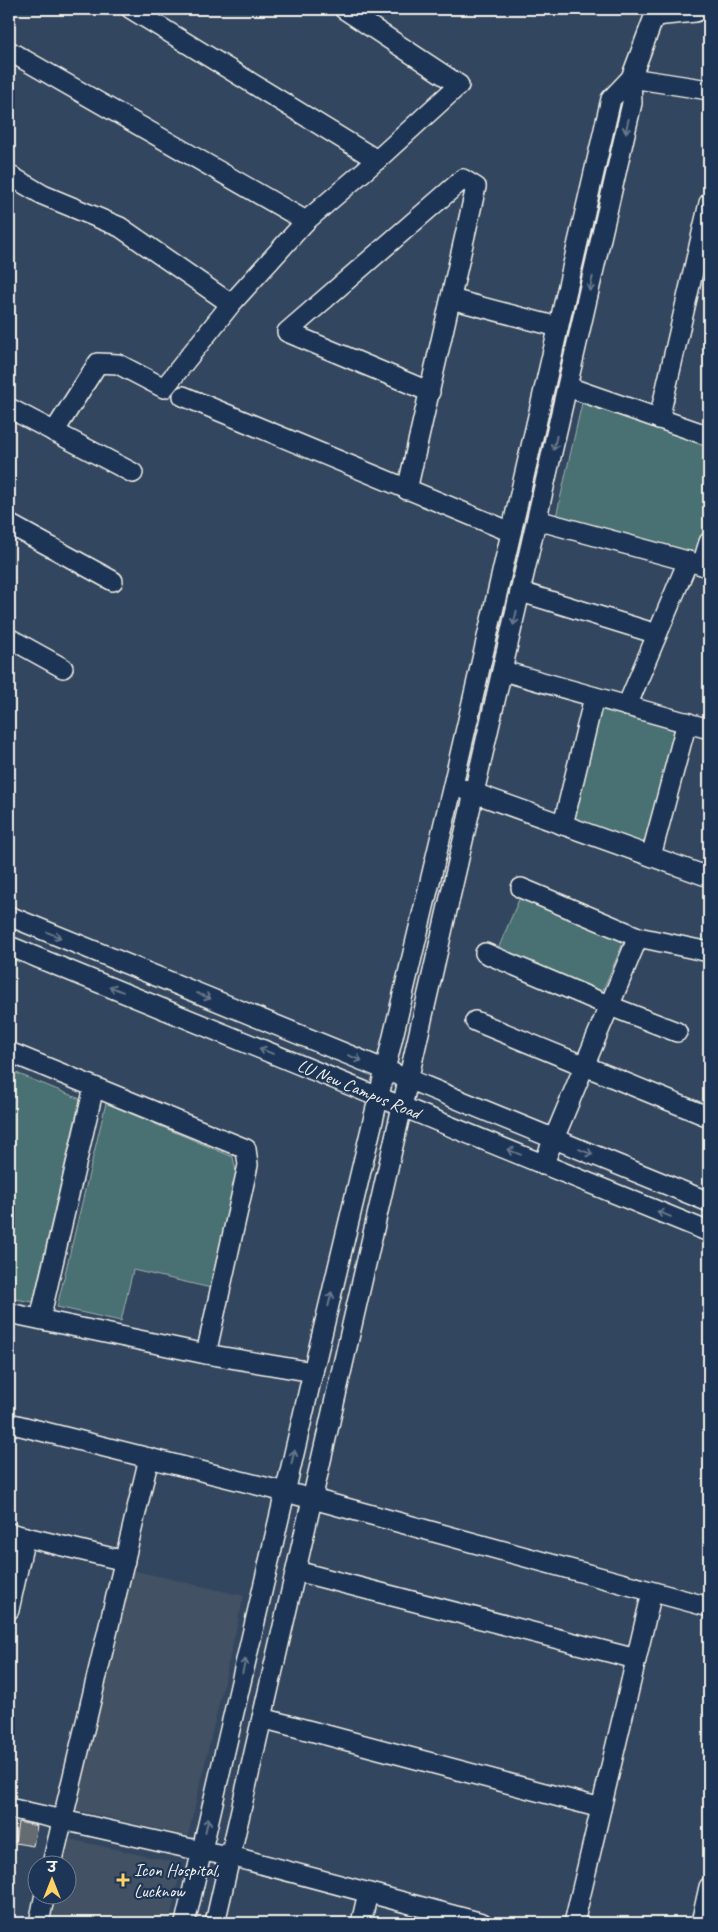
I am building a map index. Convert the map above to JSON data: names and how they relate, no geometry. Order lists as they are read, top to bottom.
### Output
{
  "streets": {
    "street": ["LU New Campus Road"]
  },
  "places": {
    "health": ["Icon Hospital, Lucknow"]
  },
  "north": "top"
}
